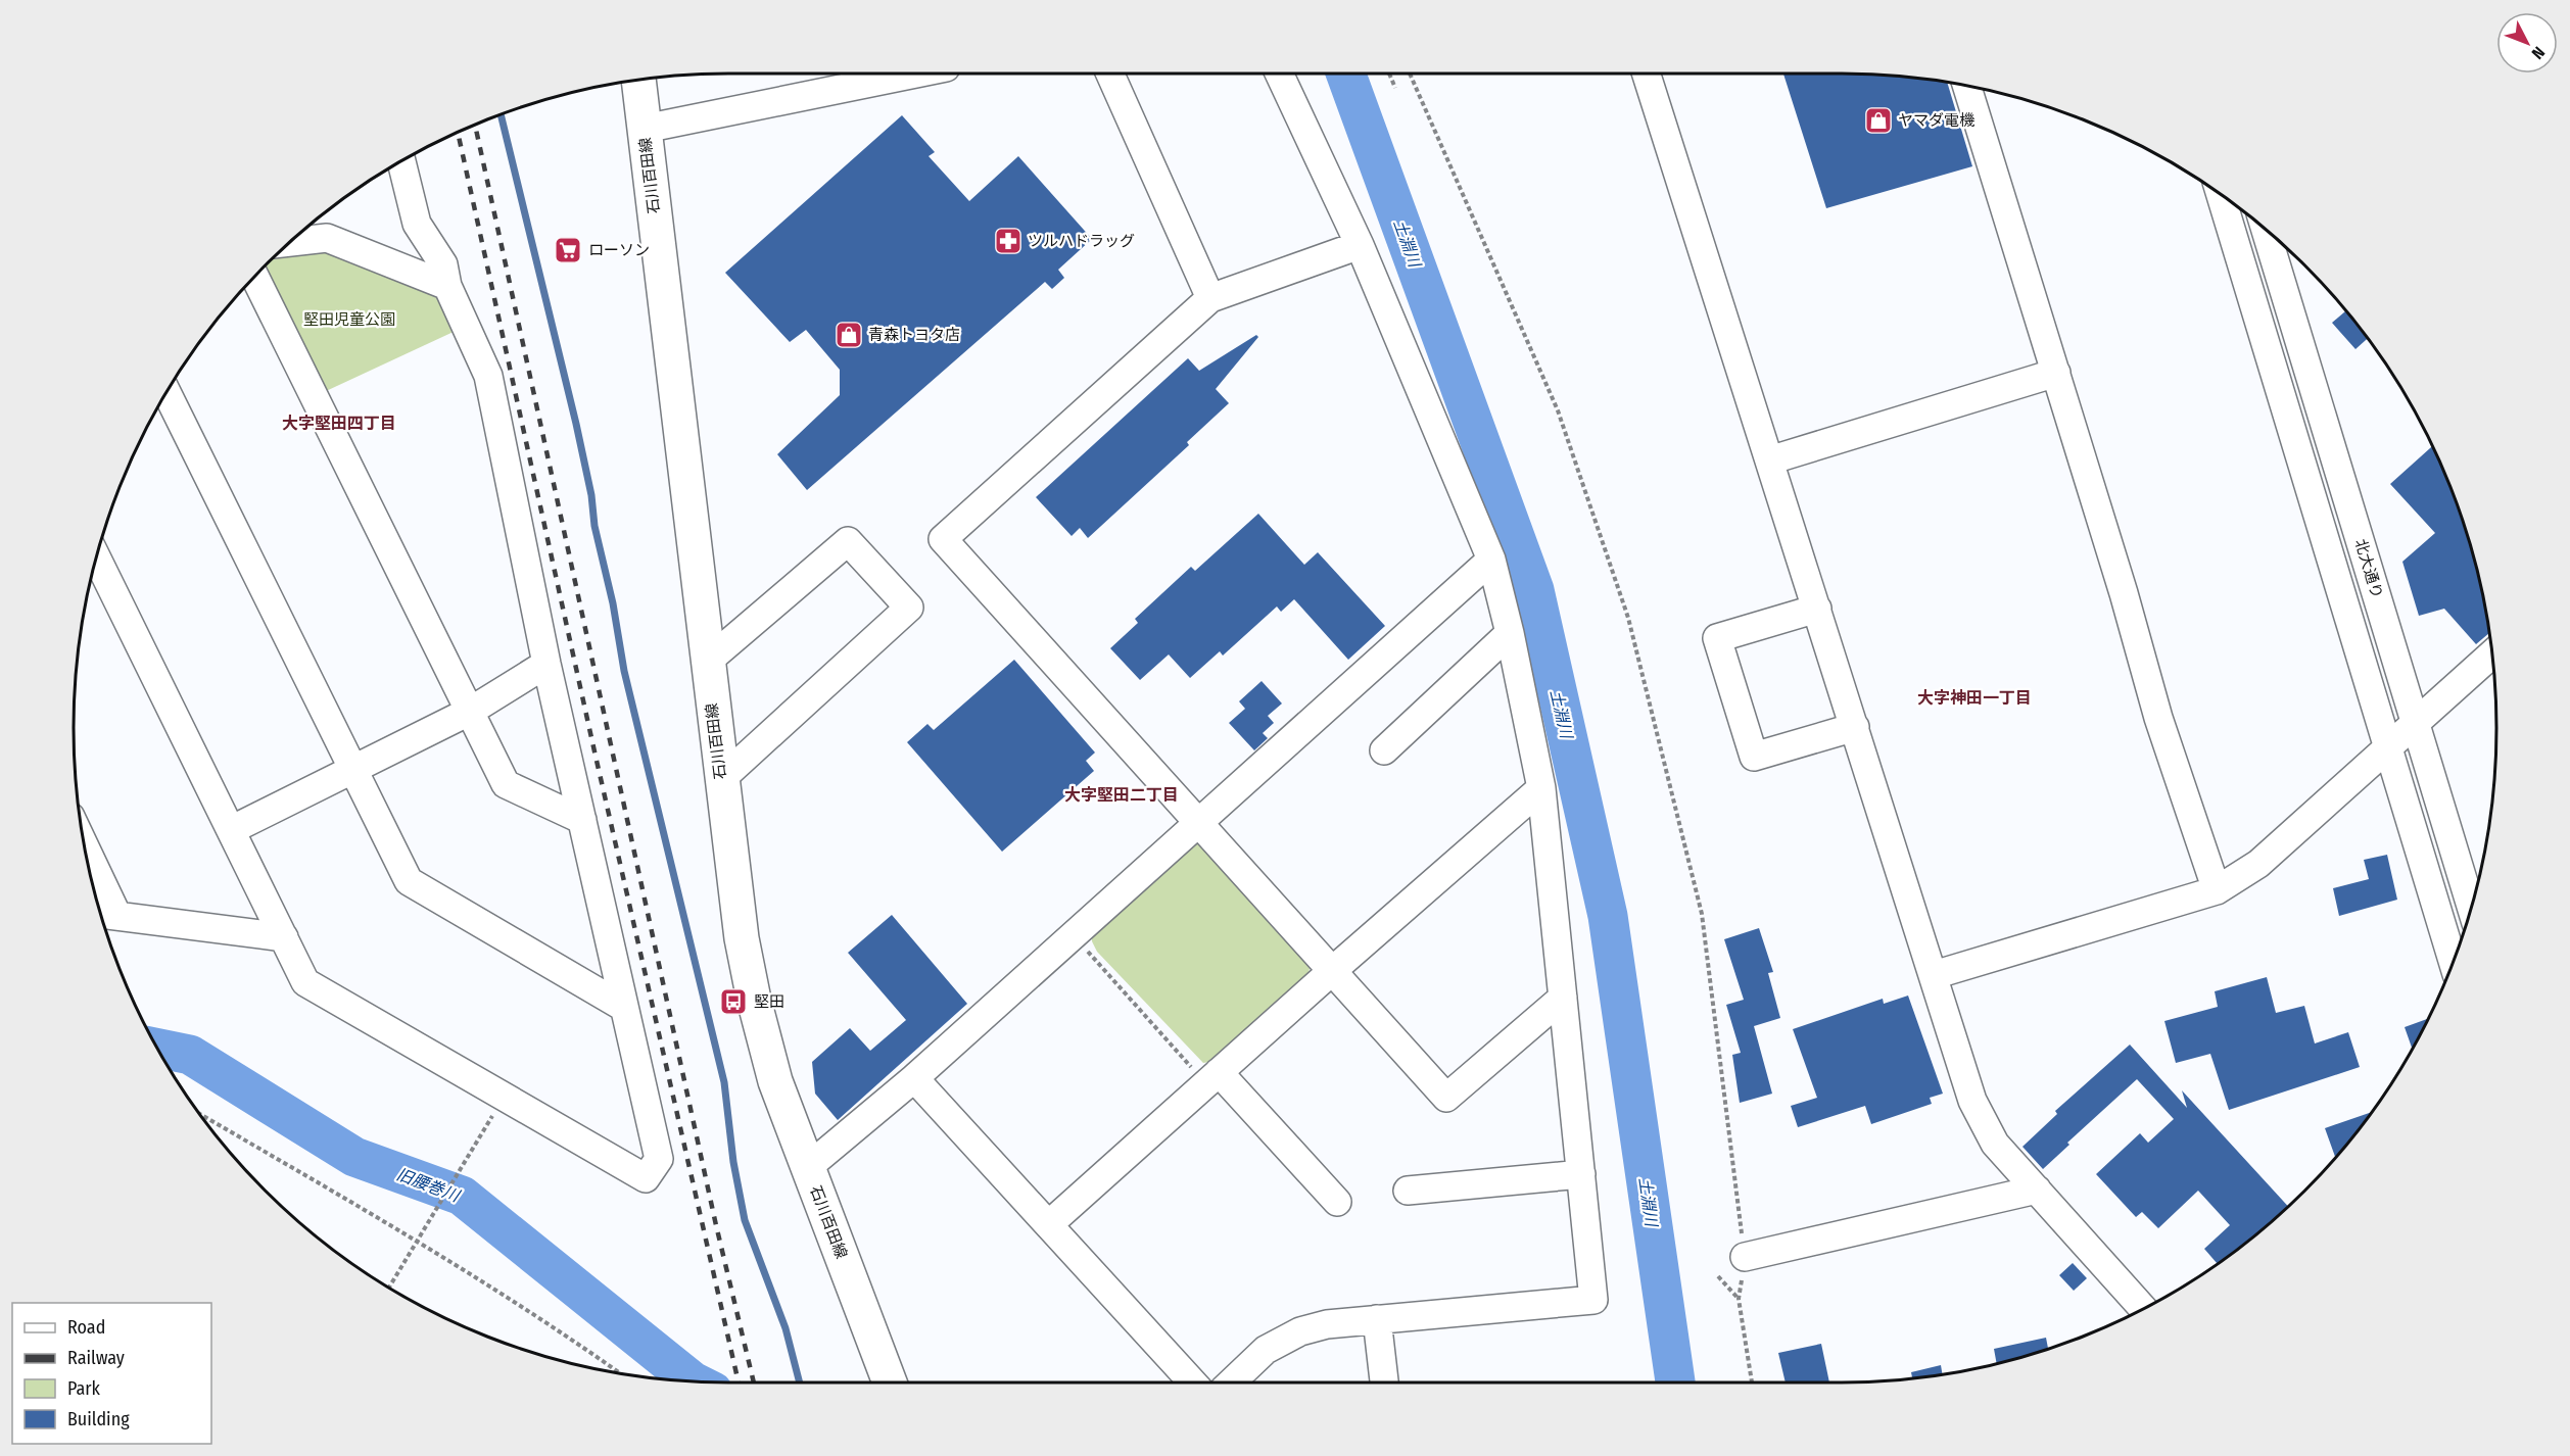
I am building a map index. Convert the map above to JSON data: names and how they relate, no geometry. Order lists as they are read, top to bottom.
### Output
{
  "streets": {
    "main road": ["石川百田線"],
    "street": ["北大通り"]
  },
  "districts": ["大字堅田四丁目", "大字神田一丁目", "大字堅田二丁目"],
  "water": ["土淵川", "旧腰巻川"],
  "parks": ["堅田児童公園"],
  "places": {
    "shop": ["ヤマダ電機", "青森トヨタ店"],
    "pharmacy": ["ツルハドラッグ"],
    "supermarket": ["ローソン"],
    "bus stop": ["堅田"]
  },
  "legend": [
    "Road",
    "Railway",
    "Park",
    "Building"
  ],
  "north": "bottom right"
}
